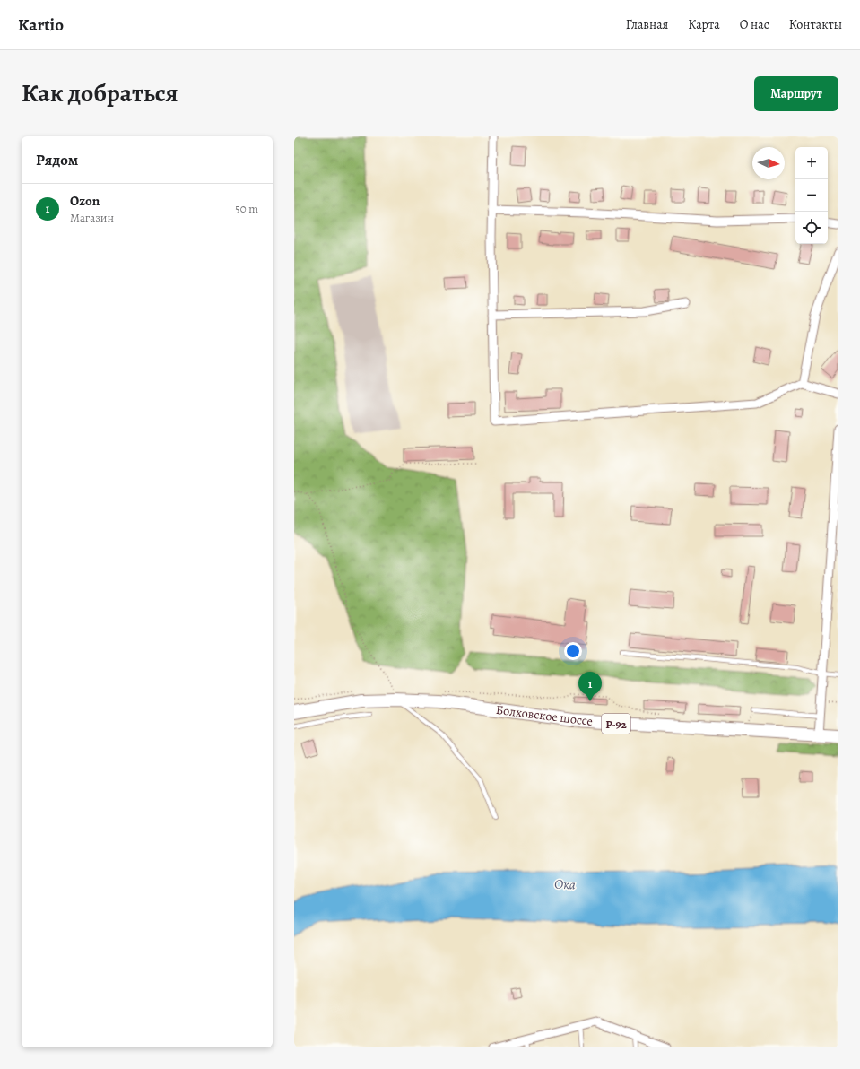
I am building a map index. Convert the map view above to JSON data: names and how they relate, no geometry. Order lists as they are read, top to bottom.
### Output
{
  "streets": {
    "main road": ["Болховское шоссе", "Р-92"]
  },
  "water": ["Ока"],
  "north": "right",
  "page": {
    "header": "Kartio",
    "nav": [
      "Главная",
      "Карта",
      "О нас",
      "Контакты"
    ],
    "title": "Как добраться",
    "buttons": "Маршрут",
    "heading": "Рядом",
    "map_buttons": ["+", "−"],
    "list": [
      {
        "mark": "1",
        "name": "Ozon",
        "note": "Магазин",
        "value": "50 m"
      }
    ],
    "pins": "1"
  }
}
